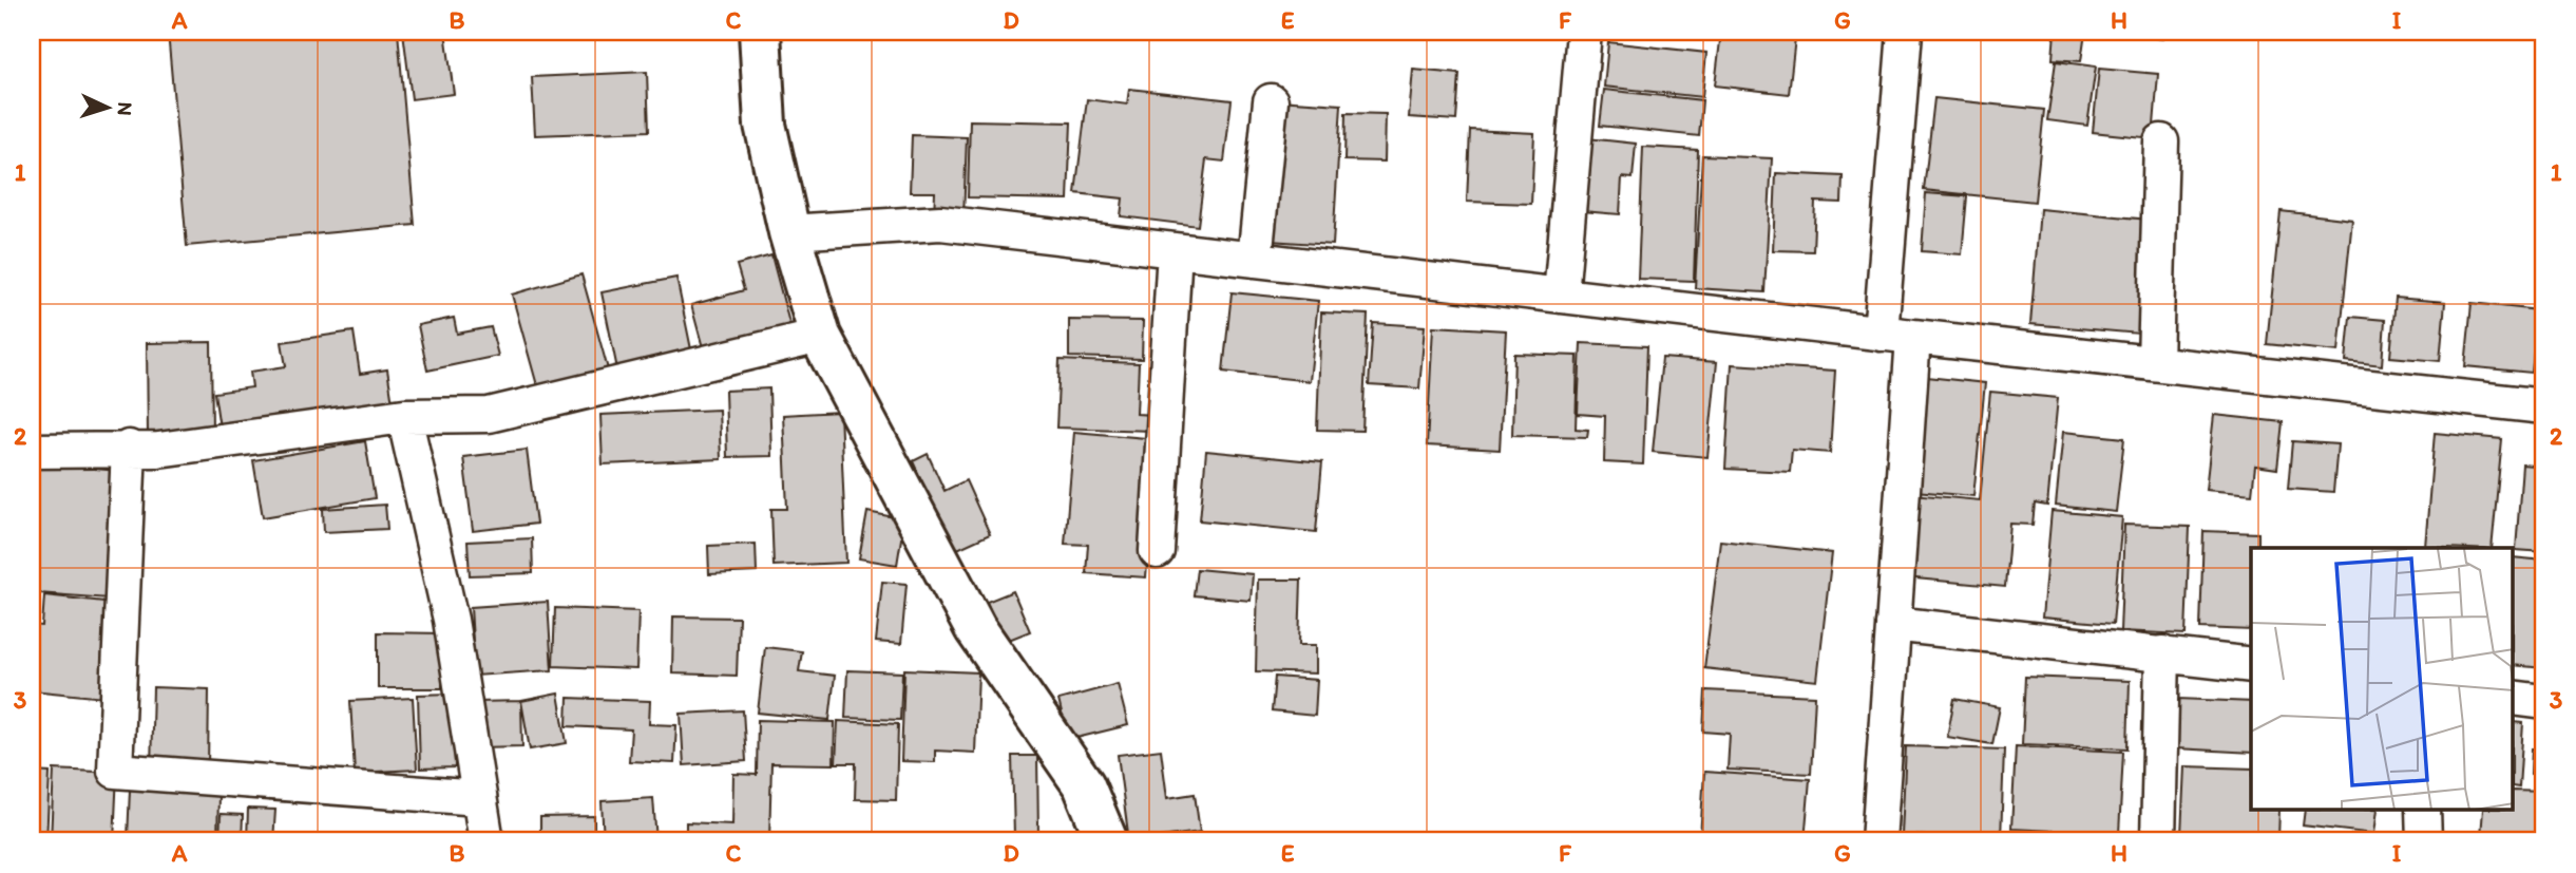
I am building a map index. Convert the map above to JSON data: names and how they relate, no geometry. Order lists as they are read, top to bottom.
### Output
{
  "north": "right",
  "grid": {
    "columns": [
      "A",
      "B",
      "C",
      "D",
      "E",
      "F",
      "G",
      "H",
      "I"
    ],
    "rows": ["1", "2", "3"]
  }
}
